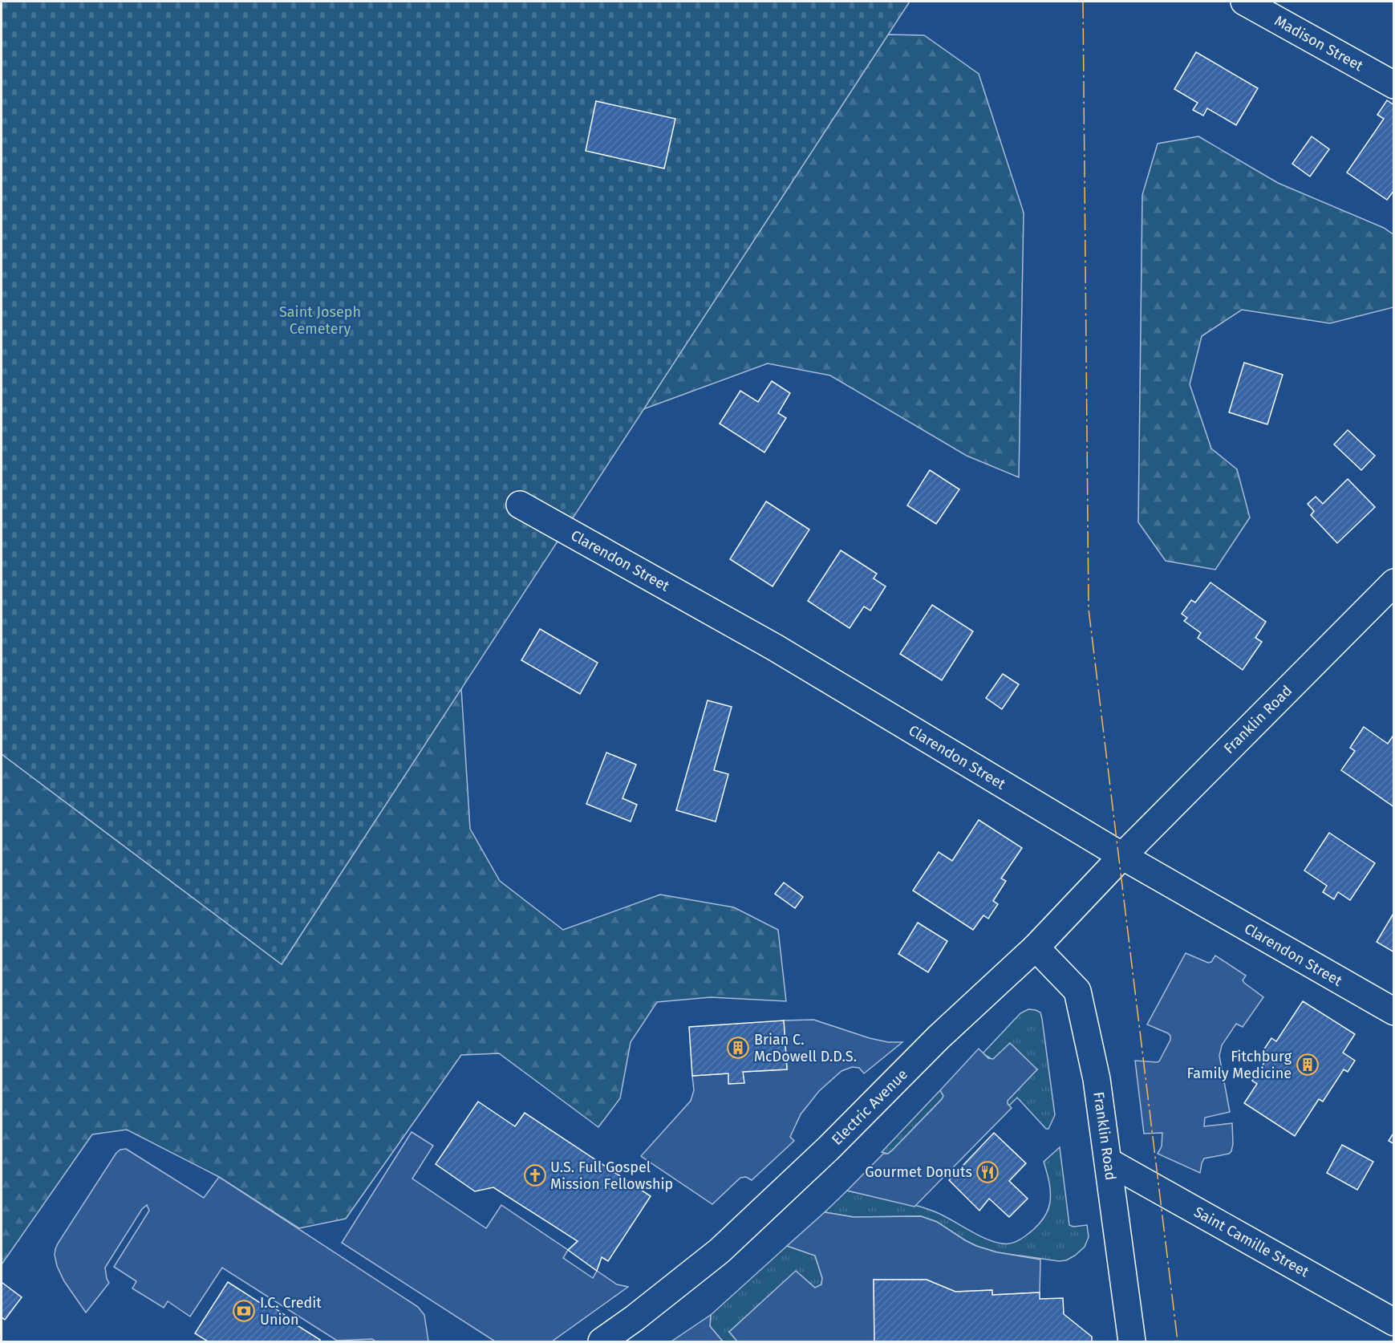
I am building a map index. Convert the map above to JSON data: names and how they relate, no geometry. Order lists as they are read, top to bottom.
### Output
{
  "streets": {
    "main road": [
      "Madison Street",
      "Clarendon Street",
      "Franklin Road",
      "Electric Avenue",
      "Saint Camille Street"
    ]
  },
  "crossings": [
    ["Clarendon Street", "Franklin Road"],
    ["Clarendon Street", "Electric Avenue"],
    ["Franklin Road", "Electric Avenue"],
    ["Franklin Road", "Saint Camille Street"]
  ],
  "parks": ["Saint Joseph Cemetery"],
  "places": {
    "building": ["Brian C. McDowell D.D.S.", "Fitchburg Family Medicine"],
    "restaurant": ["Gourmet Donuts"],
    "church": ["U.S. Full Gospel Mission Fellowship"],
    "bank": ["I.C. Credit Union"]
  }
}
